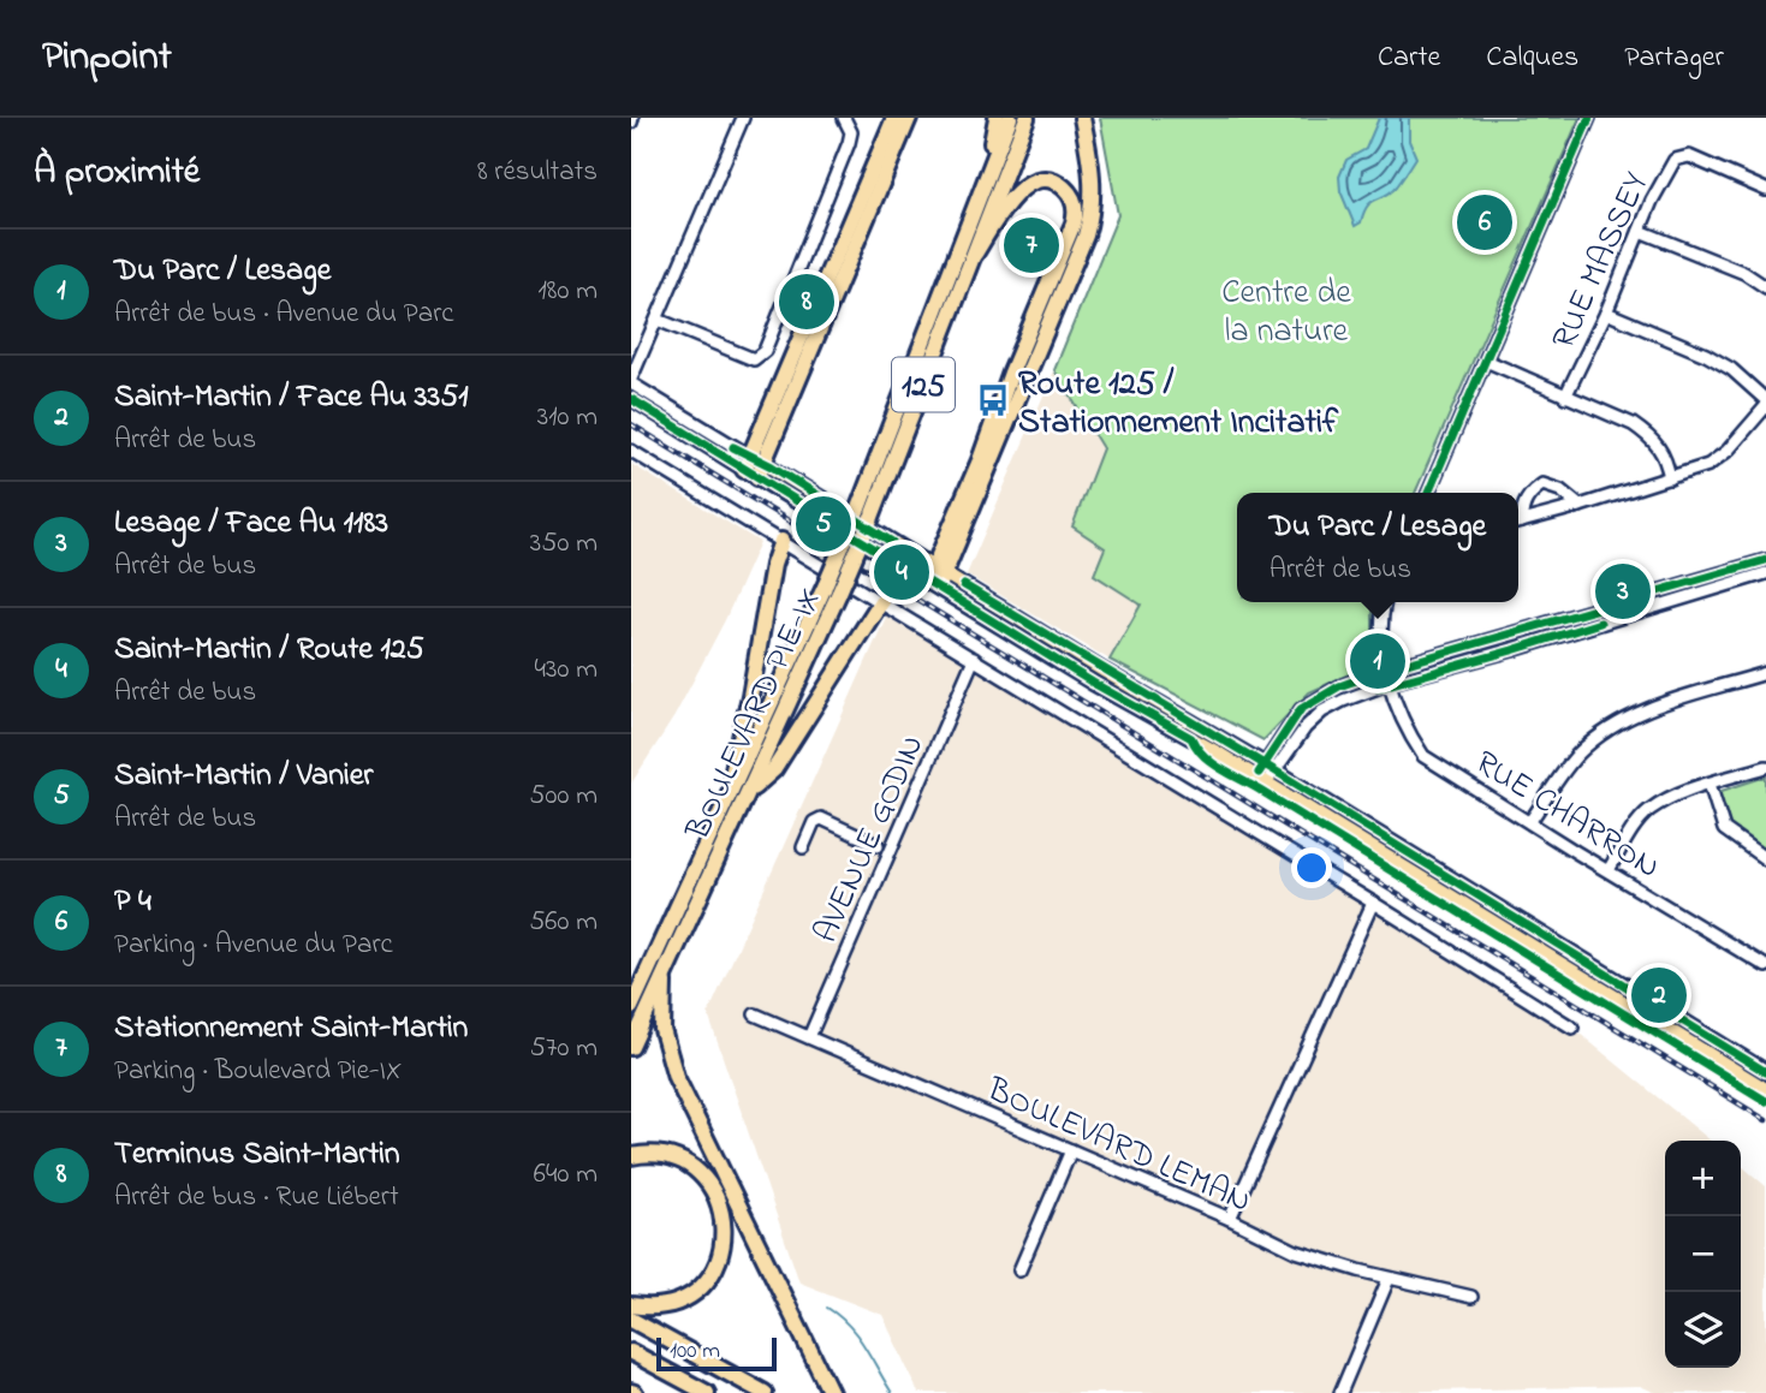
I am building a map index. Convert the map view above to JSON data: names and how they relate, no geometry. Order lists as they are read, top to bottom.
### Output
{
  "streets": {
    "highway": ["125", "BOULEVARD PIE-IX"],
    "street": [
      "RUE MASSEY",
      "RUE CHARRON",
      "AVENUE GODIN",
      "BOULEVARD LEMAN"
    ]
  },
  "crossings": [
    ["AVENUE GODIN", "BOULEVARD LEMAN"]
  ],
  "parks": ["Centre de la nature"],
  "places": {
    "bus stop": ["Route 125 / Stationnement Incitatif"]
  },
  "scale_bar": "100 m",
  "page": {
    "header": "Pinpoint",
    "nav": ["Carte", "Calques", "Partager"],
    "heading": ["À proximité", "8 résultats"],
    "pins": [
      "6",
      "7",
      "8",
      "5",
      "4",
      "3",
      "1",
      "2"
    ],
    "list": [
      {
        "mark": "1",
        "name": "Du Parc / Lesage",
        "note": "Arrêt de bus · Avenue du Parc",
        "value": "180 m"
      },
      {
        "mark": "2",
        "name": "Saint-Martin / Face Au 3351",
        "note": "Arrêt de bus",
        "value": "310 m"
      },
      {
        "mark": "3",
        "name": "Lesage / Face Au 1183",
        "note": "Arrêt de bus",
        "value": "350 m"
      },
      {
        "mark": "4",
        "name": "Saint-Martin / Route 125",
        "note": "Arrêt de bus",
        "value": "430 m"
      },
      {
        "mark": "5",
        "name": "Saint-Martin / Vanier",
        "note": "Arrêt de bus",
        "value": "500 m"
      },
      {
        "mark": "6",
        "name": "P 4",
        "note": "Parking · Avenue du Parc",
        "value": "560 m"
      },
      {
        "mark": "7",
        "name": "Stationnement Saint-Martin",
        "note": "Parking · Boulevard Pie-IX",
        "value": "570 m"
      },
      {
        "mark": "8",
        "name": "Terminus Saint-Martin",
        "note": "Arrêt de bus · Rue Liébert",
        "value": "640 m"
      }
    ],
    "popup": ["Du Parc / Lesage", "Arrêt de bus"],
    "map_buttons": ["+", "−"],
    "scale": "100 m"
  }
}
